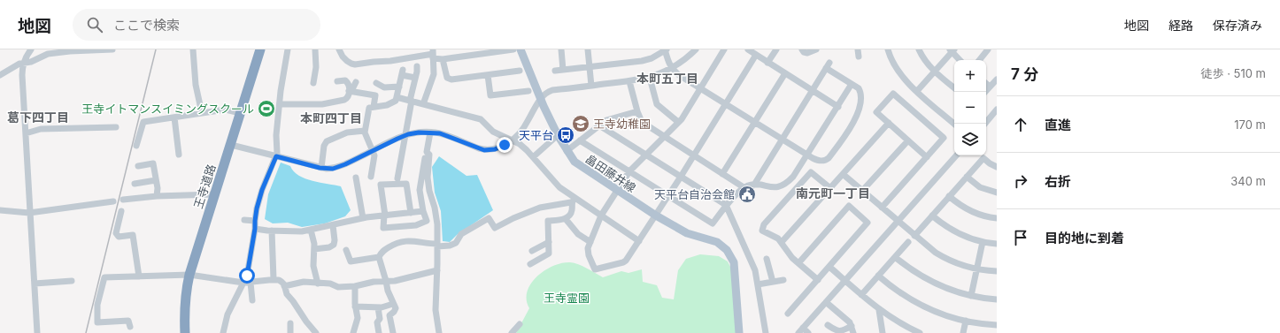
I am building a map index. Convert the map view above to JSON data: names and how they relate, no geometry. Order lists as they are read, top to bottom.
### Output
{
  "streets": {
    "highway": ["王寺道路"],
    "main road": ["畠田藤井線"]
  },
  "districts": [
    "本町五丁目",
    "葛下四丁目",
    "本町四丁目",
    "南元町一丁目"
  ],
  "parks": ["王寺霊園"],
  "places": {
    "sports": ["王寺イトマンスイミングスクール"],
    "school or university": ["王寺幼稚園"],
    "bus stop": ["天平台"],
    "public building": ["天平台自治会館"]
  },
  "page": {
    "header": "地図",
    "search": "ここで検索",
    "nav": ["地図", "経路", "保存済み"],
    "heading": ["7 分", "徒歩 · 510 m"],
    "map_buttons": ["+", "−"],
    "list": [
      ["直進", "170 m"],
      ["右折", "340 m"],
      "目的地に到着"
    ]
  }
}
